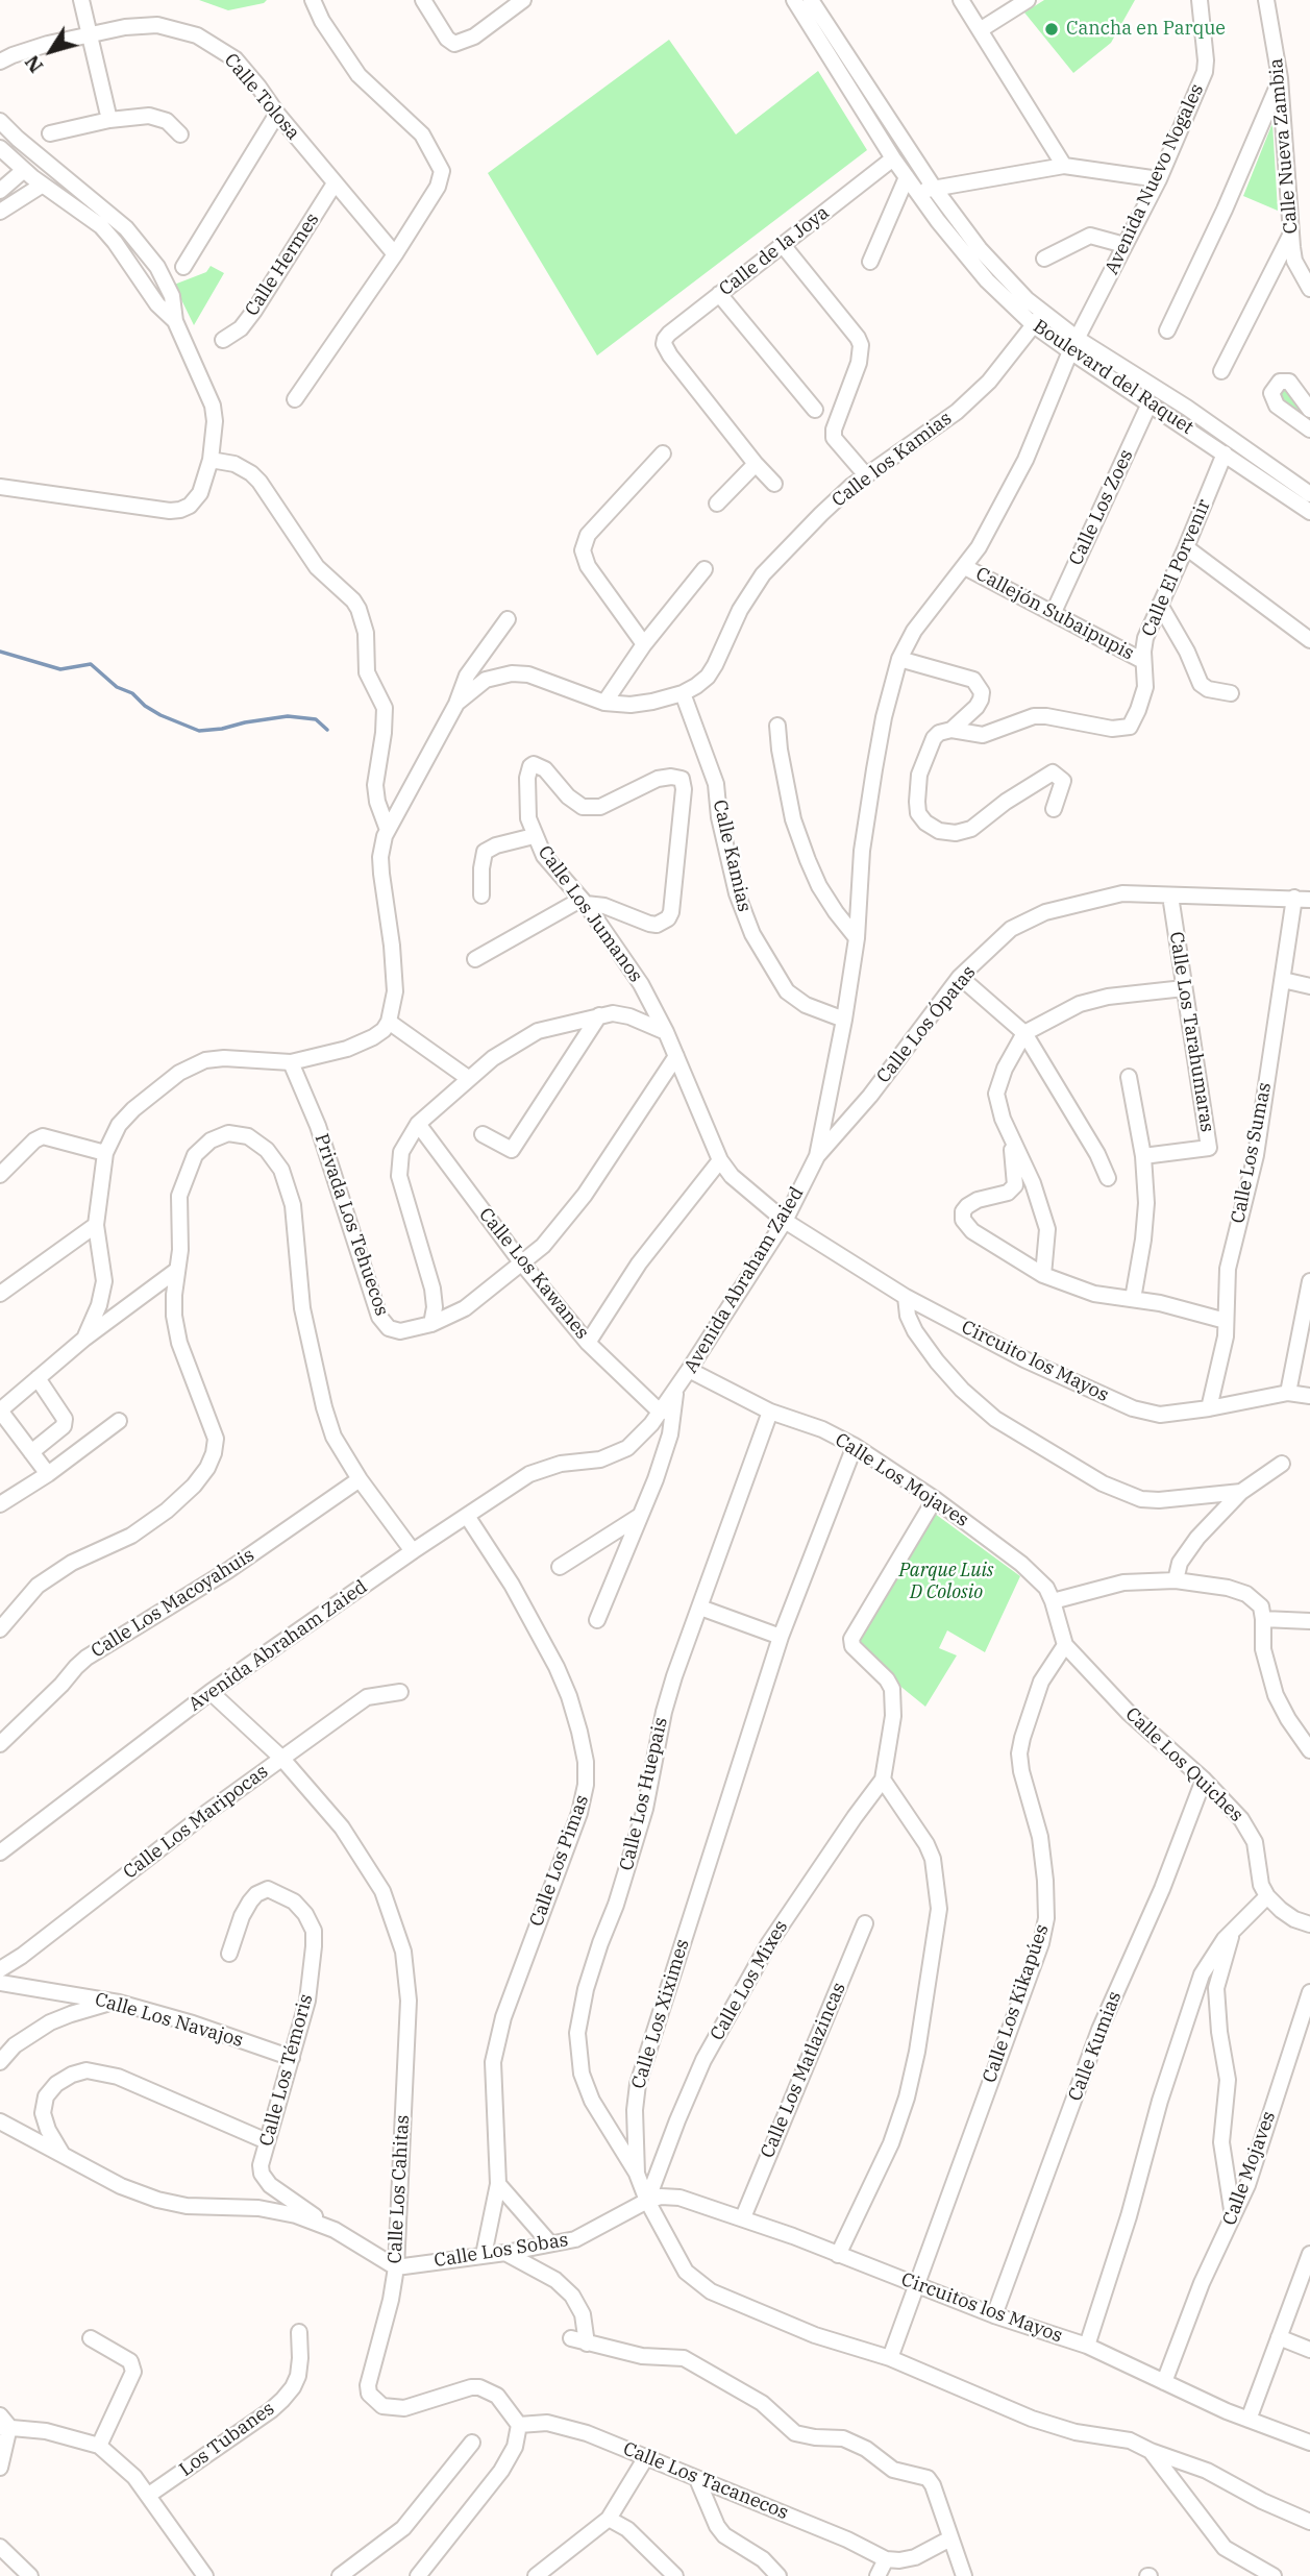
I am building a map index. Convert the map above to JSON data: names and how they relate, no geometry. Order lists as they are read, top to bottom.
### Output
{
  "streets": {
    "street": [
      "Calle Tolosa",
      "Calle Nueva Zambia",
      "Avenida Nuevo Nogales",
      "Calle de la Joya",
      "Calle Hermes",
      "Boulevard del Raquet",
      "Calle los Kamias",
      "Calle Los Zoes",
      "Calle El Porvenir",
      "Callejón Subaipupis",
      "Calle Kamias",
      "Calle Los Jumanos",
      "Calle Los Ópatas",
      "Calle Los Tarahumaras",
      "Calle Los Sumas",
      "Privada Los Tehuecos",
      "Calle Los Kawanes",
      "Avenida Abraham Zaied",
      "Circuito los Mayos",
      "Calle Los Mojaves",
      "Calle Los Macoyahuis",
      "Calle Los Quiches",
      "Calle Los Huepais",
      "Calle Los Maripocas",
      "Calle Los Pimas",
      "Calle Los Mixes",
      "Calle Los Kikapúes",
      "Calle Los Xiximes",
      "Calle Los Navajos",
      "Calle Kumias",
      "Calle Los Témoris",
      "Calle Los Matlazincas",
      "Calle Mojaves",
      "Calle Los Cahitas",
      "Calle Los Sobas",
      "Circuitos los Mayos",
      "Los Tubanes",
      "Calle Los Tacanecos"
    ]
  },
  "crossings": [
    ["Calle Tolosa", "Calle Hermes"],
    ["Avenida Nuevo Nogales", "Boulevard del Raquet"],
    ["Avenida Nuevo Nogales", "Avenida Abraham Zaied"],
    ["Calle de la Joya", "Boulevard del Raquet"],
    ["Boulevard del Raquet", "Calle los Kamias"],
    ["Boulevard del Raquet", "Calle Los Zoes"],
    ["Boulevard del Raquet", "Calle El Porvenir"],
    ["Boulevard del Raquet", "Avenida Abraham Zaied"],
    ["Calle los Kamias", "Calle Kamias"],
    ["Calle Los Zoes", "Callejón Subaipupis"],
    ["Calle El Porvenir", "Callejón Subaipupis"],
    ["Callejón Subaipupis", "Avenida Abraham Zaied"],
    ["Calle Kamias", "Avenida Abraham Zaied"],
    ["Calle Los Jumanos", "Privada Los Tehuecos"],
    ["Calle Los Jumanos", "Avenida Abraham Zaied"],
    ["Calle Los Jumanos", "Circuito los Mayos"],
    ["Calle Los Ópatas", "Calle Los Tarahumaras"],
    ["Calle Los Ópatas", "Calle Los Sumas"],
    ["Calle Los Ópatas", "Avenida Abraham Zaied"],
    ["Calle Los Sumas", "Circuito los Mayos"],
    ["Privada Los Tehuecos", "Calle Los Kawanes"],
    ["Calle Los Kawanes", "Avenida Abraham Zaied"],
    ["Avenida Abraham Zaied", "Circuito los Mayos"],
    ["Avenida Abraham Zaied", "Calle Los Mojaves"],
    ["Avenida Abraham Zaied", "Calle Los Pimas"],
    ["Avenida Abraham Zaied", "Calle Los Cahitas"],
    ["Calle Los Mojaves", "Calle Los Quiches"],
    ["Calle Los Mojaves", "Calle Los Huepais"],
    ["Calle Los Mojaves", "Calle Los Xiximes"],
    ["Calle Los Quiches", "Calle Los Kikapúes"],
    ["Calle Los Quiches", "Calle Kumias"],
    ["Calle Los Huepais", "Calle Los Xiximes"],
    ["Calle Los Maripocas", "Calle Los Cahitas"],
    ["Calle Los Pimas", "Calle Los Sobas"],
    ["Calle Los Mixes", "Calle Los Xiximes"],
    ["Calle Los Mixes", "Calle Los Sobas"],
    ["Calle Los Mixes", "Circuitos los Mayos"],
    ["Calle Los Kikapúes", "Calle Los Xiximes"],
    ["Calle Los Kikapúes", "Circuitos los Mayos"],
    ["Calle Los Xiximes", "Calle Los Sobas"],
    ["Calle Los Xiximes", "Circuitos los Mayos"],
    ["Calle Los Navajos", "Calle Los Témoris"],
    ["Calle Kumias", "Circuitos los Mayos"],
    ["Calle Los Matlazincas", "Circuitos los Mayos"],
    ["Calle Mojaves", "Circuitos los Mayos"],
    ["Calle Los Cahitas", "Calle Los Sobas"],
    ["Calle Los Cahitas", "Calle Los Tacanecos"],
    ["Calle Los Sobas", "Circuitos los Mayos"]
  ],
  "parks": ["Parque Luis D Colosio"],
  "places": ["Cancha en Parque"],
  "north": "bottom left"
}
